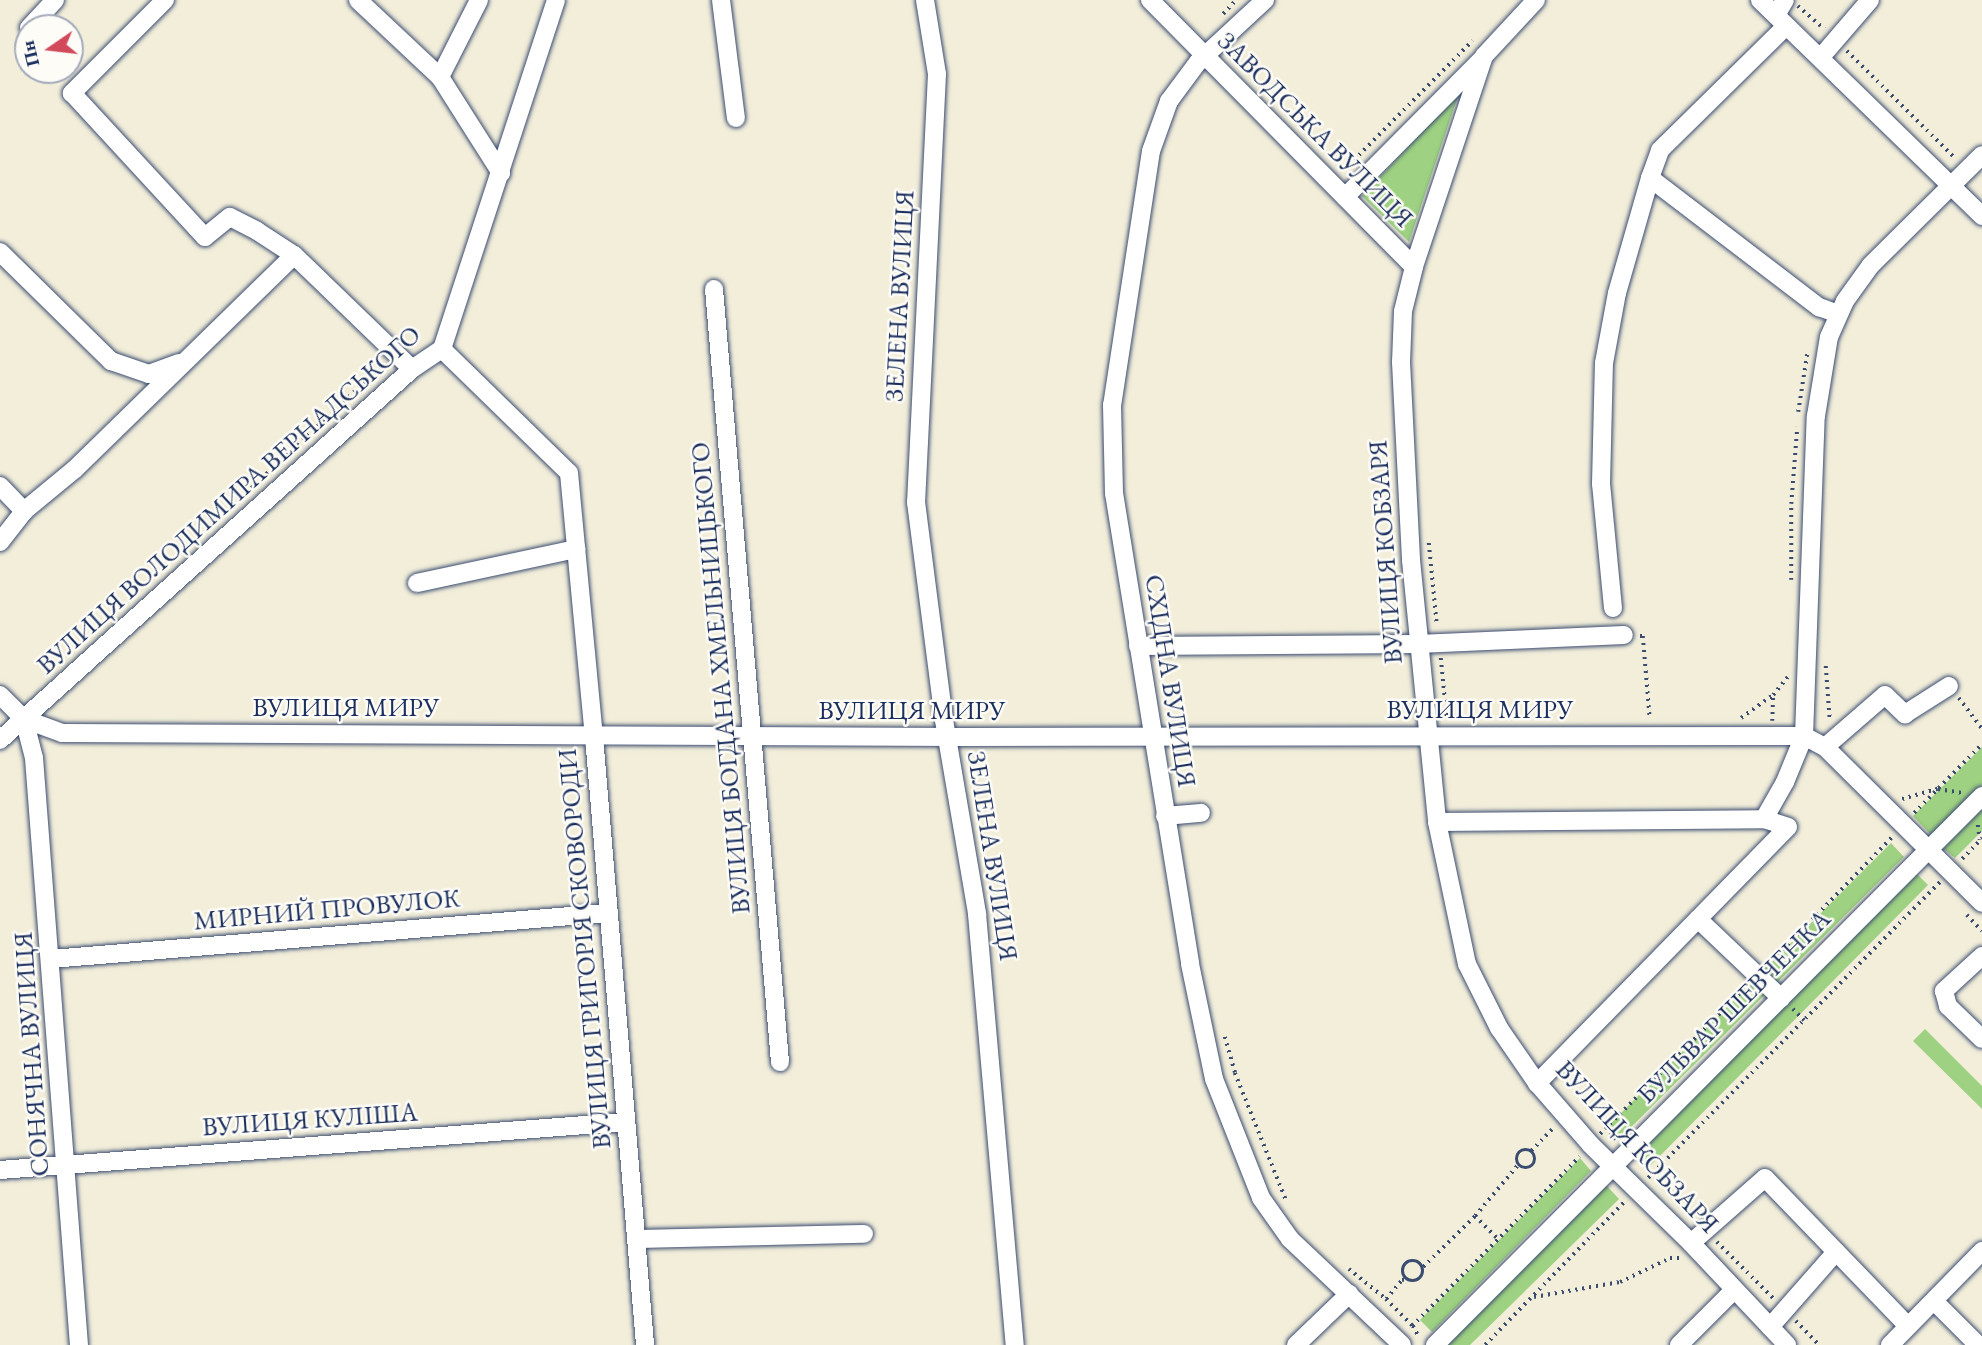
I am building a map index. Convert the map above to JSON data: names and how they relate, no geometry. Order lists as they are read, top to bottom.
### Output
{
  "streets": {
    "street": [
      "ЗАВОДСЬКА ВУЛИЦЯ",
      "ЗЕЛЕНА ВУЛИЦЯ",
      "ВУЛИЦЯ ВОЛОДИМИРА ВЕРНАДСЬКОГО",
      "ВУЛИЦЯ КОБЗАРЯ",
      "ВУЛИЦЯ БОГДАНА ХМЕЛЬНИЦЬКОГО",
      "СХІДНА ВУЛИЦЯ",
      "ВУЛИЦЯ МИРУ",
      "МИРНИЙ ПРОВУЛОК",
      "ВУЛИЦЯ ГРИГОРІЯ СКОВОРОДИ",
      "БУЛЬВАР ШЕВЧЕНКА",
      "СОНЯЧНА ВУЛИЦЯ",
      "ВУЛИЦЯ КУЛІША"
    ]
  },
  "crossings": [
    ["ЗАВОДСЬКА ВУЛИЦЯ", "ВУЛИЦЯ КОБЗАРЯ"],
    ["ЗАВОДСЬКА ВУЛИЦЯ", "СХІДНА ВУЛИЦЯ"],
    ["ЗЕЛЕНА ВУЛИЦЯ", "ВУЛИЦЯ МИРУ"],
    ["ВУЛИЦЯ ВОЛОДИМИРА ВЕРНАДСЬКОГО", "ВУЛИЦЯ МИРУ"],
    ["ВУЛИЦЯ ВОЛОДИМИРА ВЕРНАДСЬКОГО", "ВУЛИЦЯ ГРИГОРІЯ СКОВОРОДИ"],
    ["ВУЛИЦЯ ВОЛОДИМИРА ВЕРНАДСЬКОГО", "СОНЯЧНА ВУЛИЦЯ"],
    ["ВУЛИЦЯ КОБЗАРЯ", "ВУЛИЦЯ МИРУ"],
    ["ВУЛИЦЯ КОБЗАРЯ", "БУЛЬВАР ШЕВЧЕНКА"],
    ["ВУЛИЦЯ БОГДАНА ХМЕЛЬНИЦЬКОГО", "ВУЛИЦЯ МИРУ"],
    ["СХІДНА ВУЛИЦЯ", "ВУЛИЦЯ МИРУ"],
    ["ВУЛИЦЯ МИРУ", "ВУЛИЦЯ ГРИГОРІЯ СКОВОРОДИ"],
    ["ВУЛИЦЯ МИРУ", "СОНЯЧНА ВУЛИЦЯ"],
    ["МИРНИЙ ПРОВУЛОК", "ВУЛИЦЯ ГРИГОРІЯ СКОВОРОДИ"],
    ["МИРНИЙ ПРОВУЛОК", "СОНЯЧНА ВУЛИЦЯ"],
    ["ВУЛИЦЯ ГРИГОРІЯ СКОВОРОДИ", "ВУЛИЦЯ КУЛІША"],
    ["СОНЯЧНА ВУЛИЦЯ", "ВУЛИЦЯ КУЛІША"]
  ],
  "north": "left"
}
